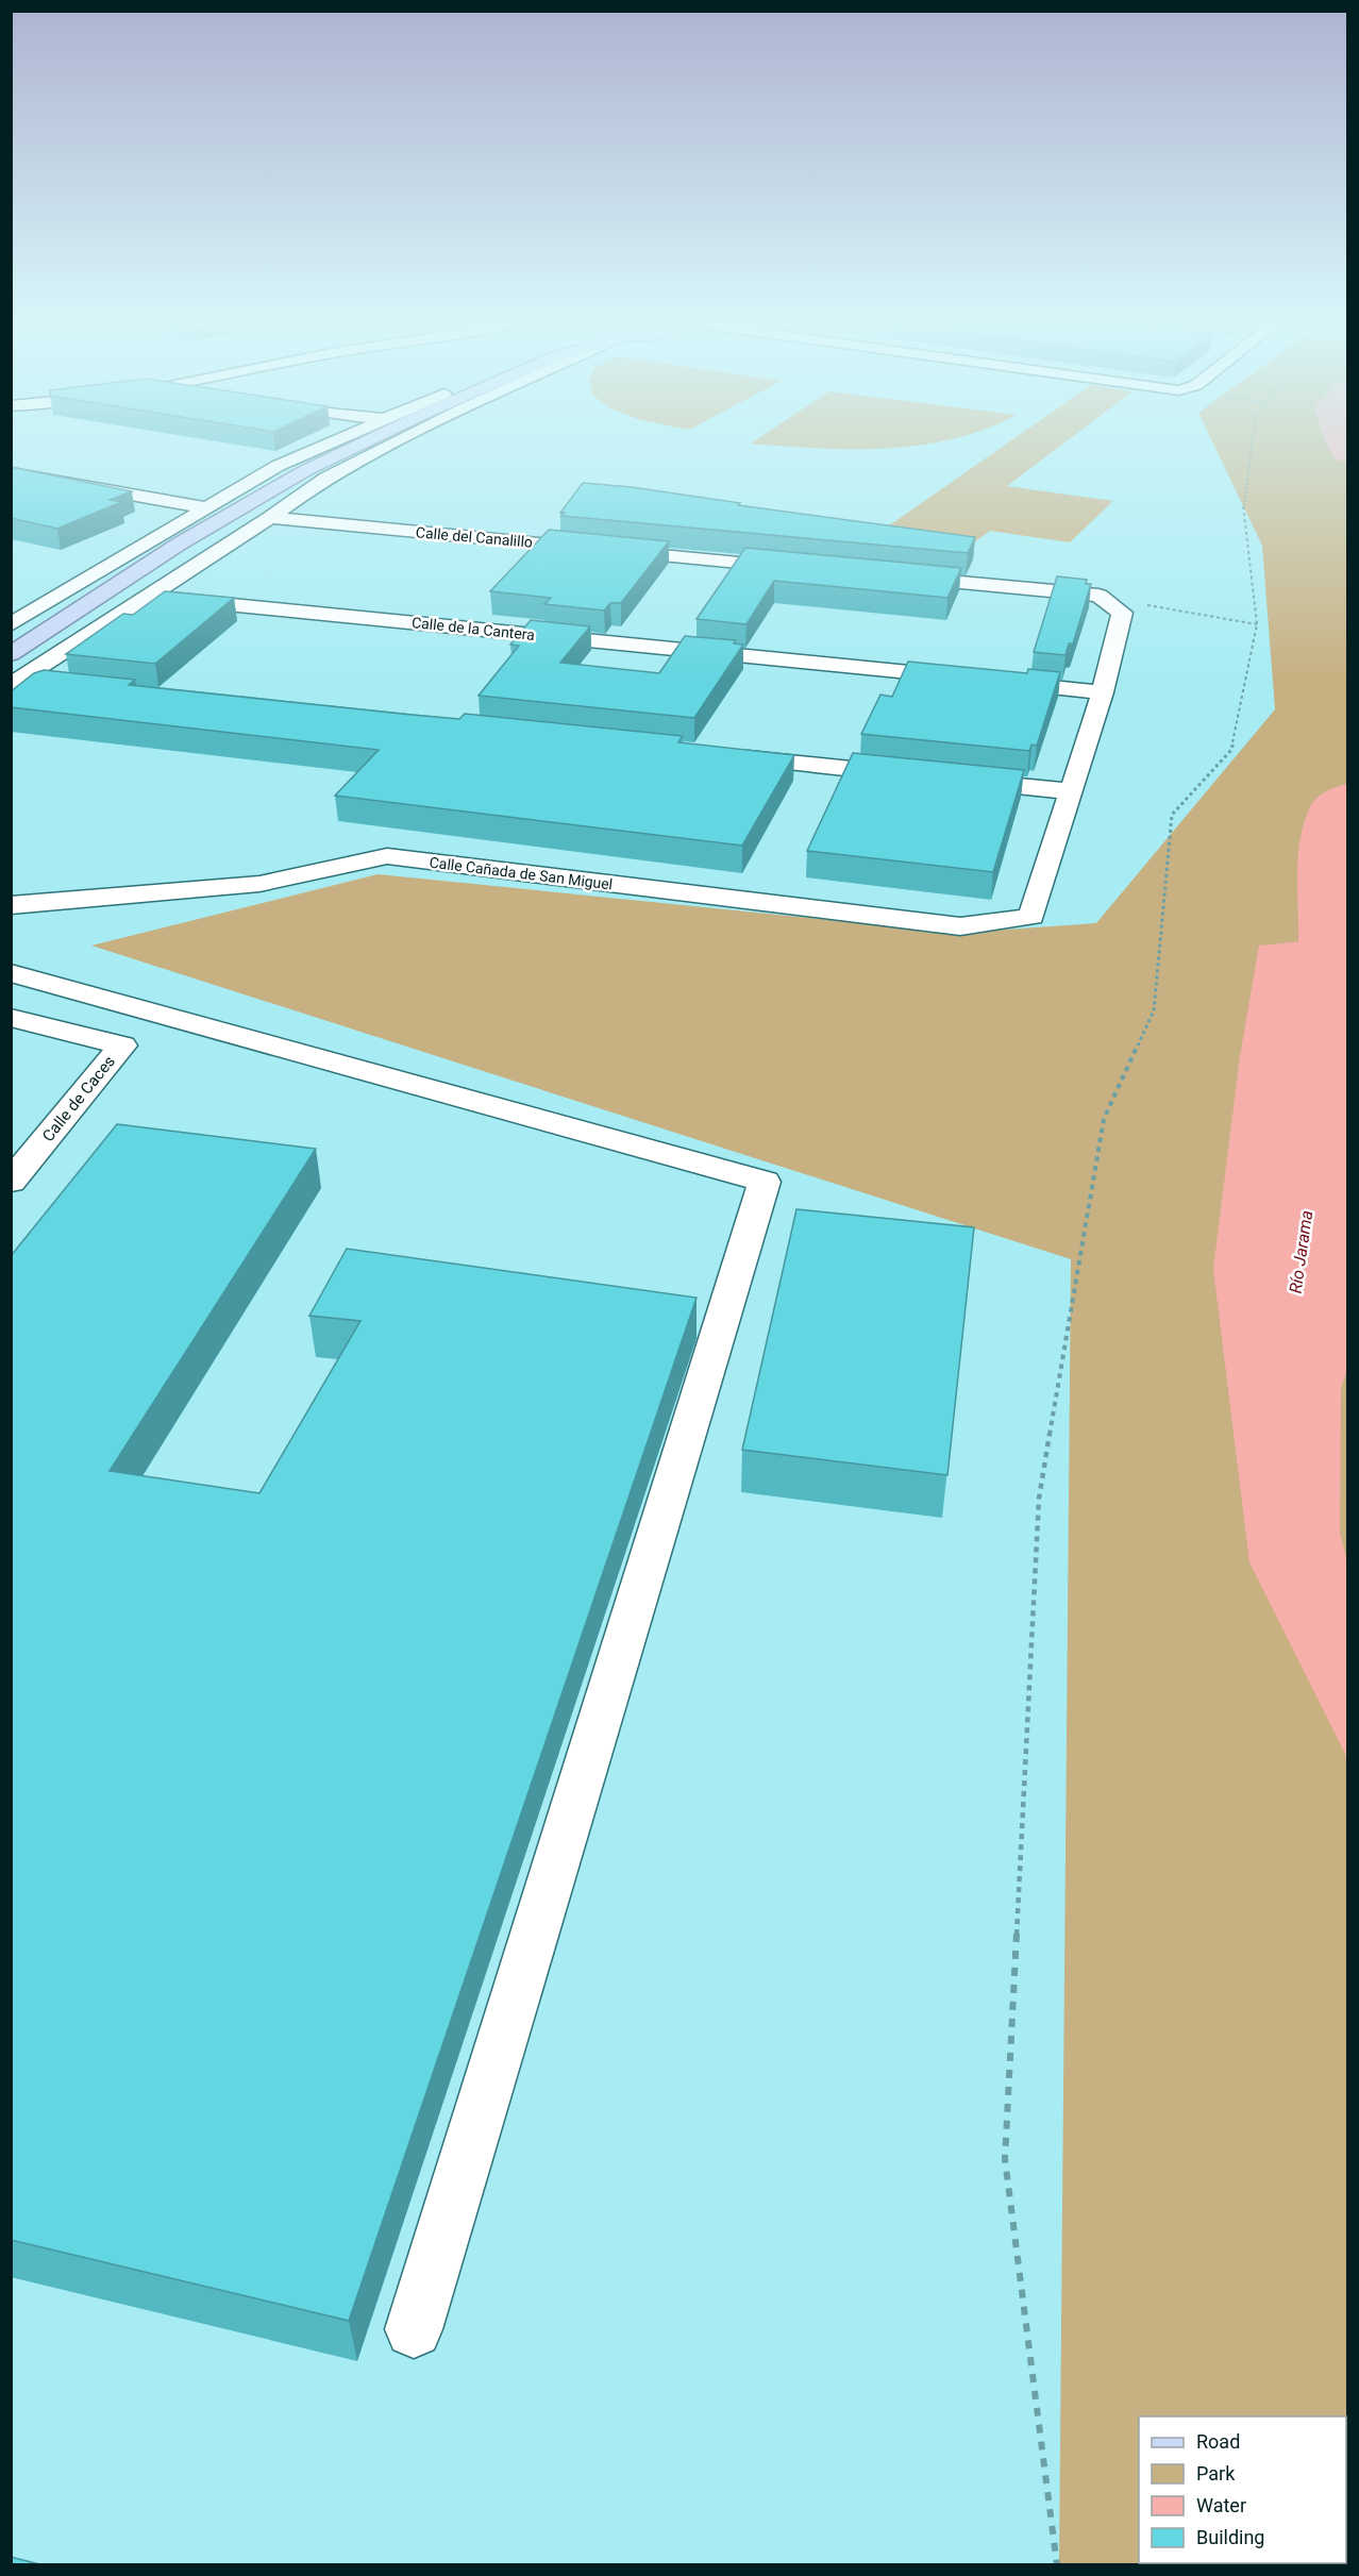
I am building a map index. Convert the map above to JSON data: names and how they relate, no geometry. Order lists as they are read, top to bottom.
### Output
{
  "streets": {
    "street": [
      "Calle del Canalillo",
      "Calle de la Cantera",
      "Calle Cañada de San Miguel",
      "Calle de Caces"
    ]
  },
  "water": ["Río Jarama"],
  "legend": [
    "Road",
    "Park",
    "Water",
    "Building"
  ]
}
